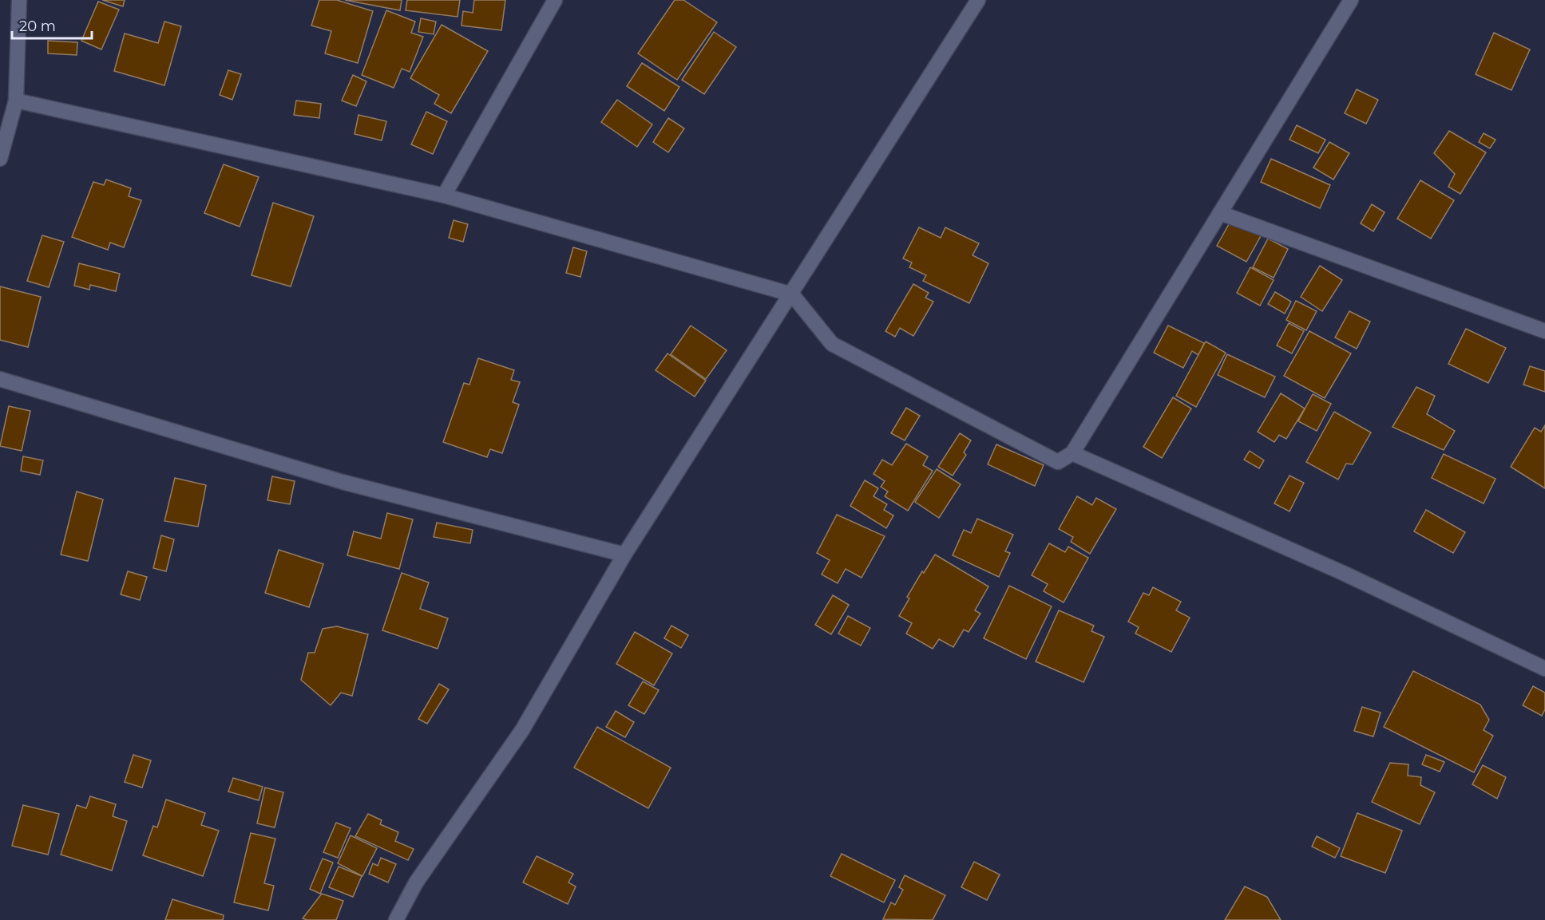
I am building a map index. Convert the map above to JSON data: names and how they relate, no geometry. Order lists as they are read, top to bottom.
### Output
{
  "scale_bar": "20 m"
}
